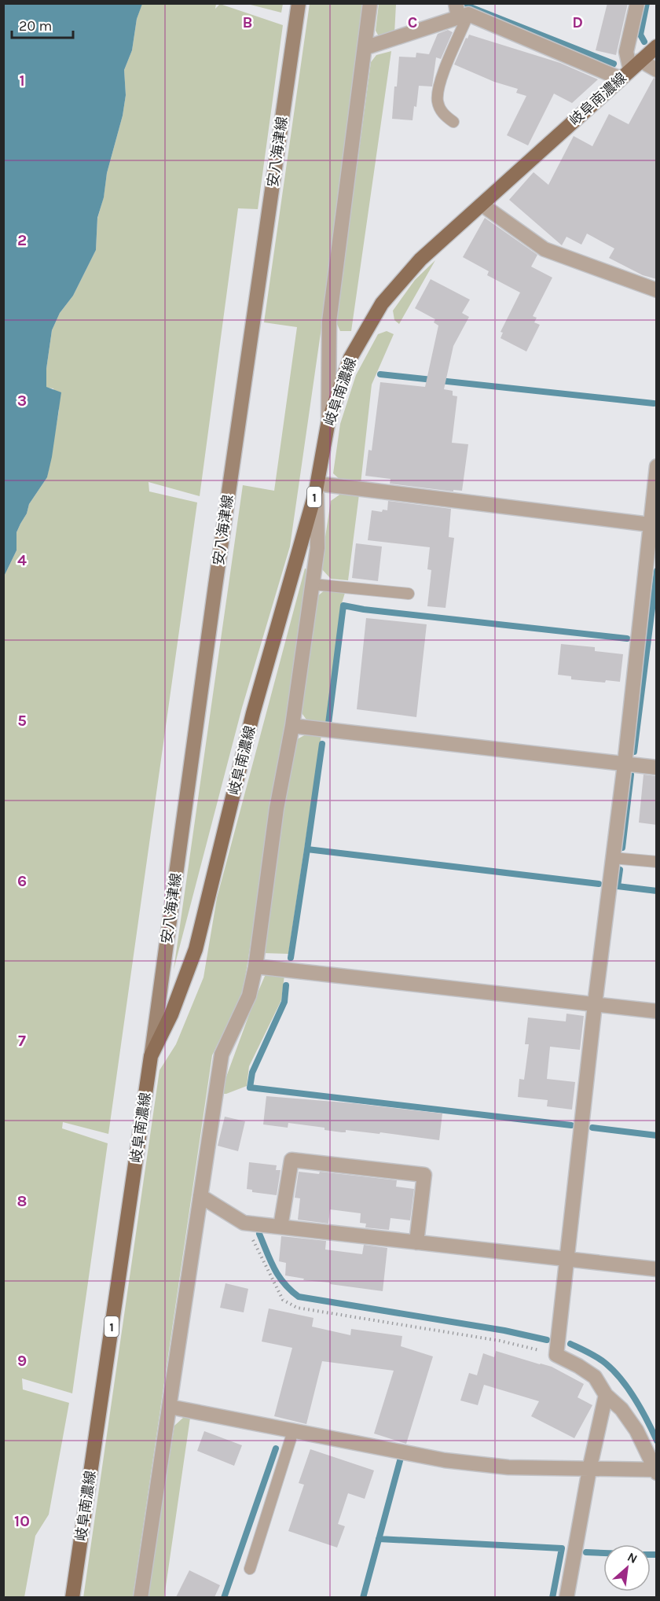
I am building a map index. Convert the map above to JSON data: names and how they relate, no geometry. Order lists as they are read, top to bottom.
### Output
{
  "streets": {
    "main road": ["岐阜南濃線", "安八海津線", "1"]
  },
  "crossings": [
    ["岐阜南濃線", "安八海津線"]
  ],
  "scale_bar": "20 m",
  "north": "top right",
  "grid": {
    "columns": ["B", "C", "D"],
    "rows": [
      "1",
      "2",
      "3",
      "4",
      "5",
      "6",
      "7",
      "8",
      "9",
      "10"
    ]
  }
}
